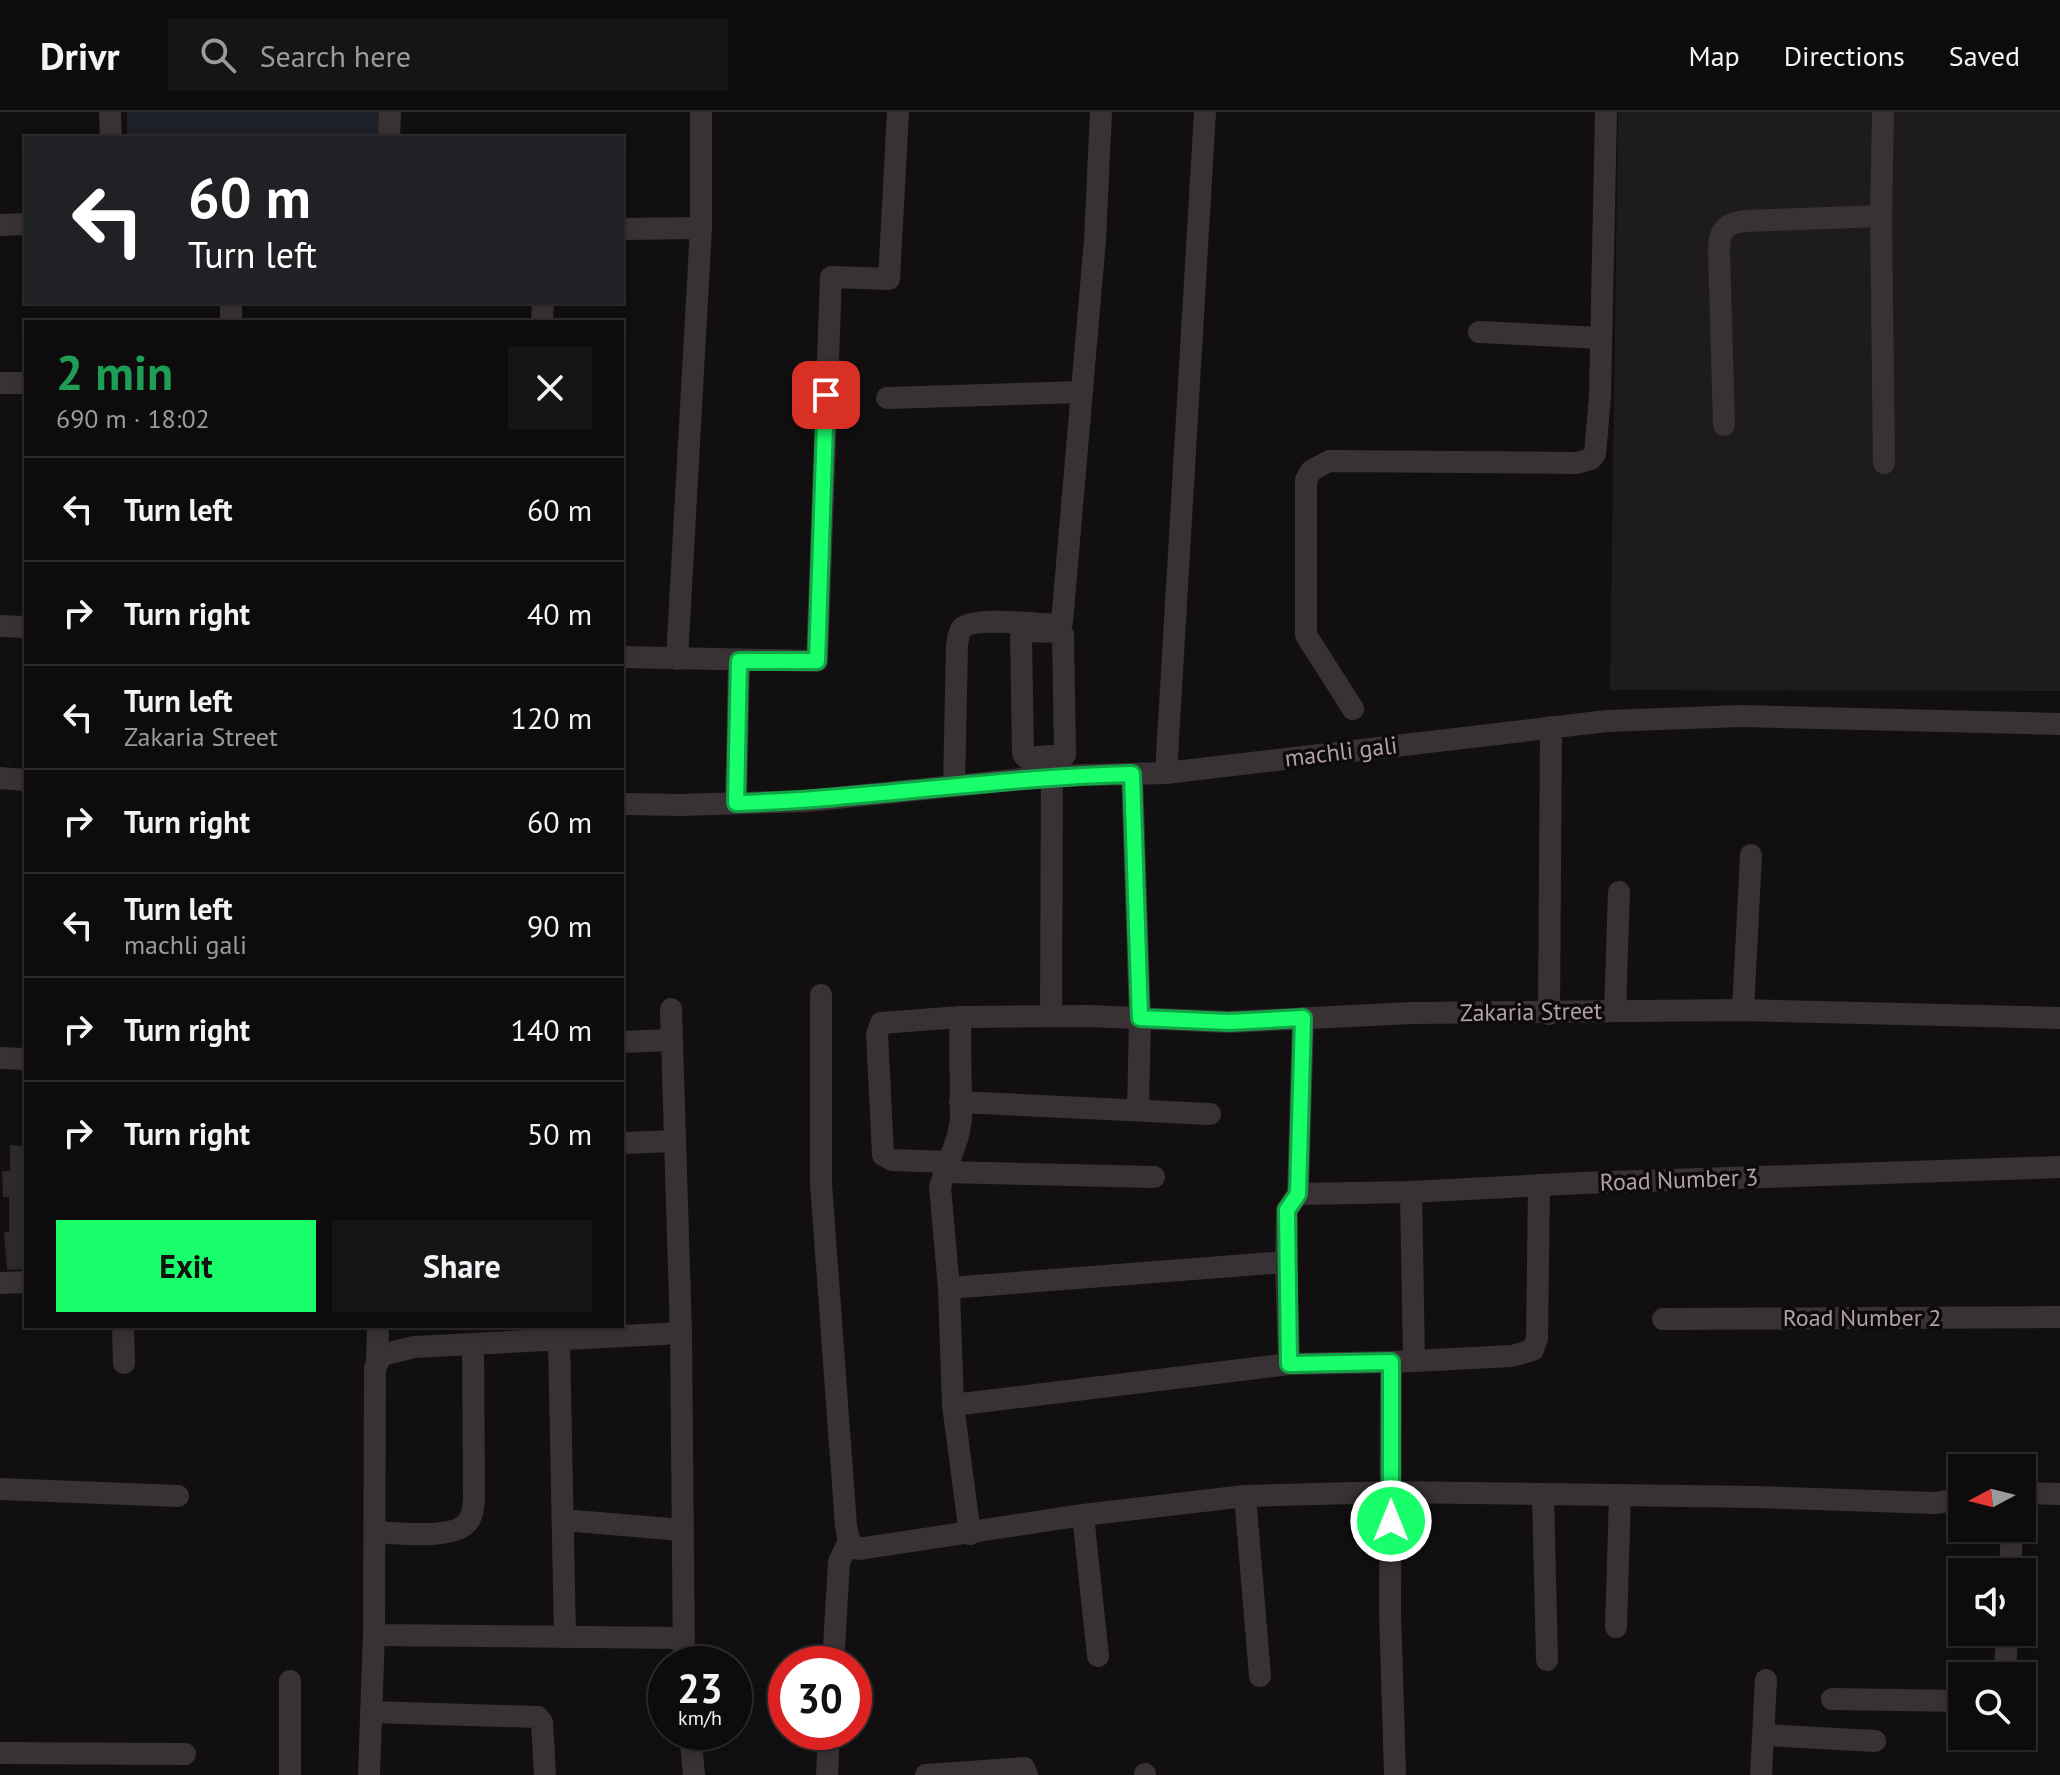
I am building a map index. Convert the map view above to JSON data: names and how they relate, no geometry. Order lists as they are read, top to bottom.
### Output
{
  "streets": {
    "street": [
      "machli gali",
      "Zakaria Street",
      "Road Number 3",
      "Road Number 2"
    ]
  },
  "north": "left",
  "page": {
    "header": "Drivr",
    "search": "Search here",
    "nav": ["Map", "Directions", "Saved"],
    "turn": ["60 m", "Turn left"],
    "heading": ["2 min", "690 m · 18:02"],
    "list": [
      {
        "name": "Turn left",
        "value": "60 m"
      },
      {
        "name": "Turn right",
        "value": "40 m"
      },
      {
        "name": "Turn left",
        "note": "Zakaria Street",
        "value": "120 m"
      },
      {
        "name": "Turn right",
        "value": "60 m"
      },
      {
        "name": "Turn left",
        "note": "machli gali",
        "value": "90 m"
      },
      {
        "name": "Turn right",
        "value": "140 m"
      },
      {
        "name": "Turn right",
        "value": "50 m"
      }
    ],
    "buttons": ["Exit", "Share"],
    "speed": "23 km/h",
    "limit": "30"
  }
}
